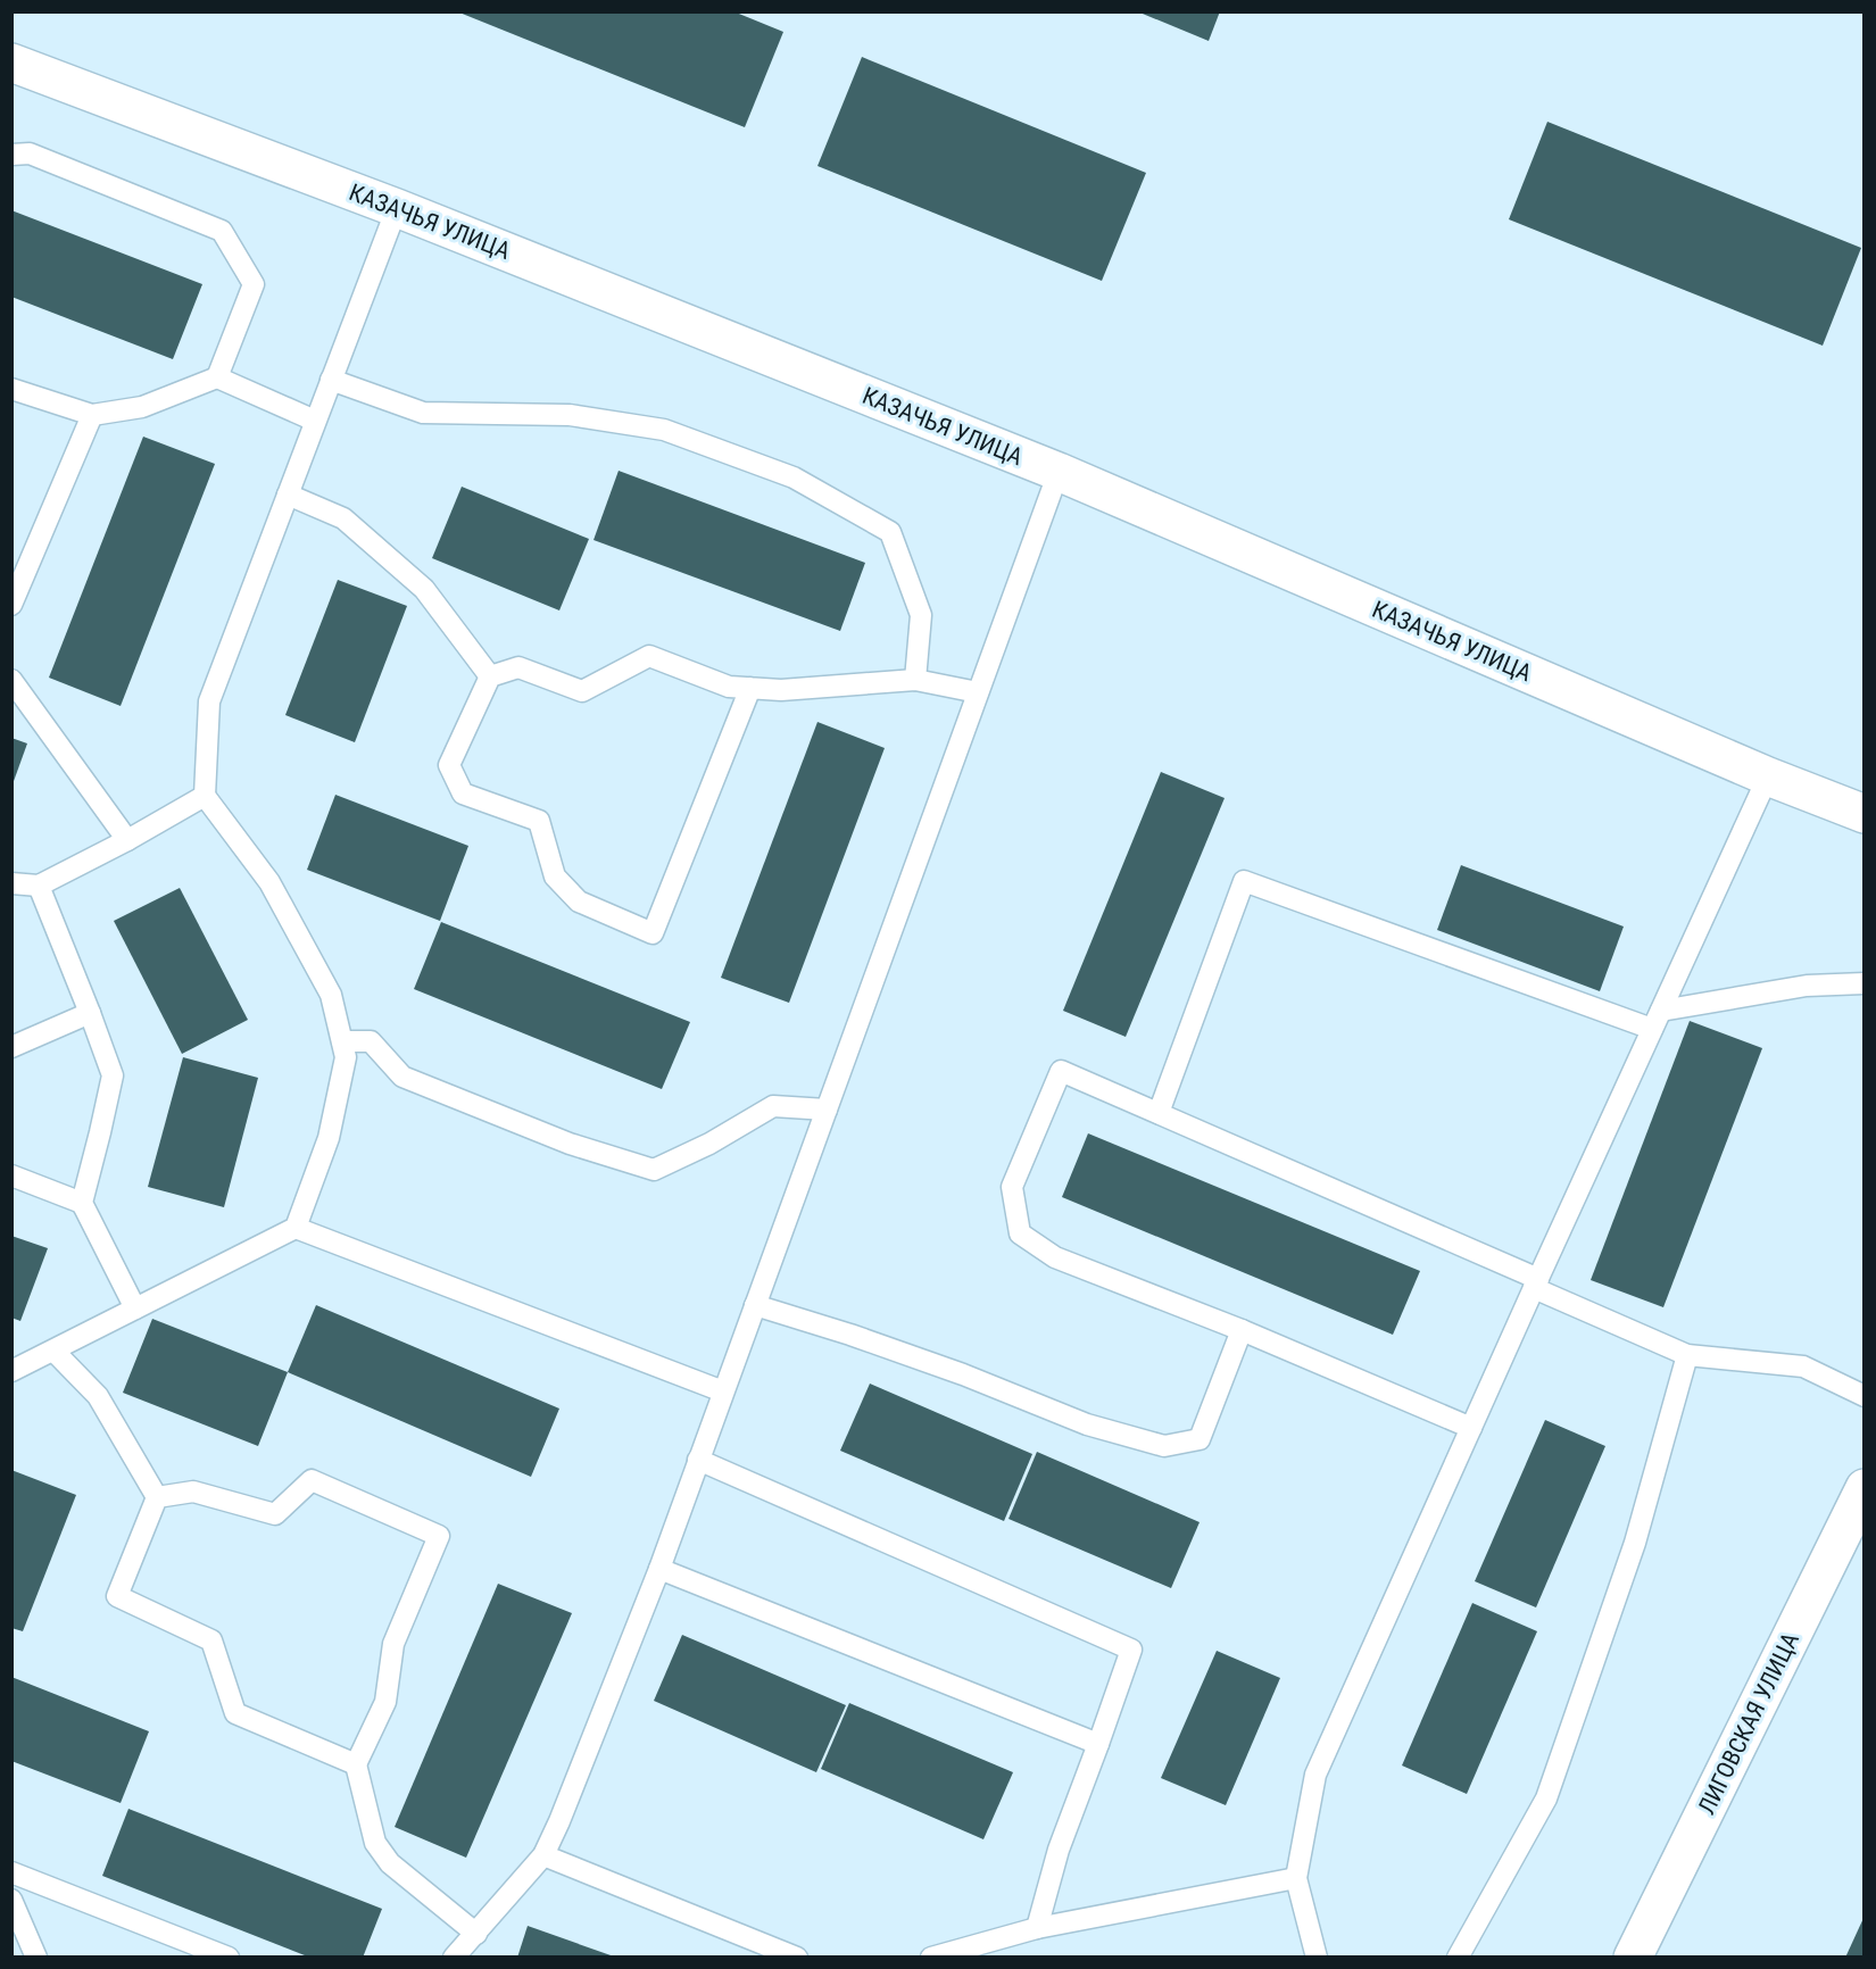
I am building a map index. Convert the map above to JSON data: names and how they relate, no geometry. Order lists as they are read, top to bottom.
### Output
{
  "streets": {
    "street": ["КАЗАЧЬЯ УЛИЦА", "ЛИГОВСКАЯ УЛИЦА"]
  }
}
